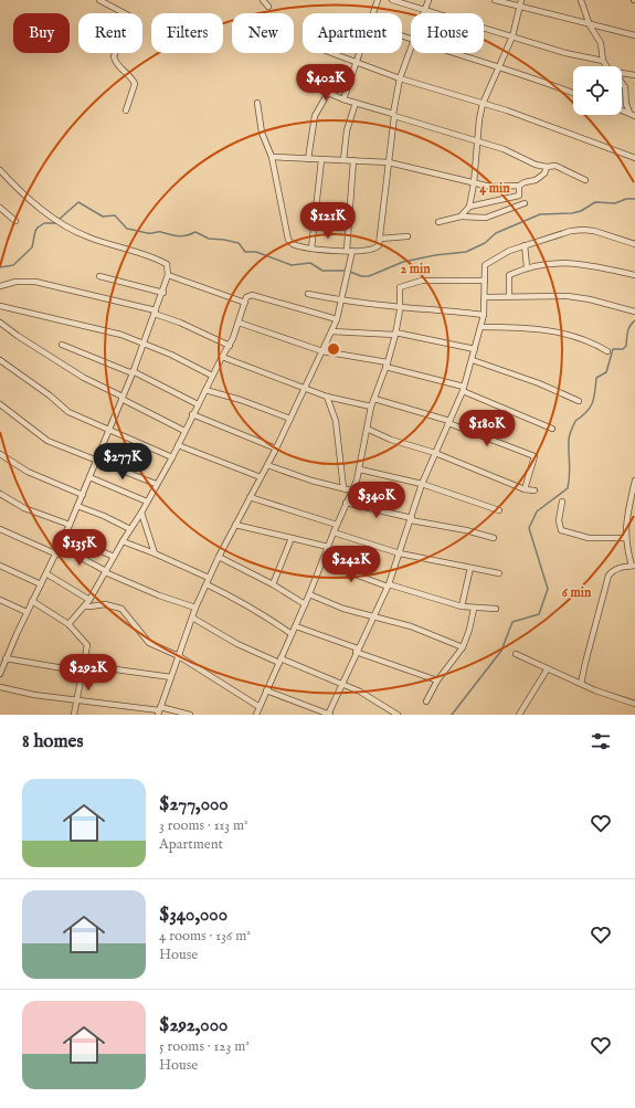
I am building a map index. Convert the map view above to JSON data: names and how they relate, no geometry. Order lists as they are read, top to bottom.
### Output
{
  "page": {
    "chip": [
      "Buy",
      "Rent",
      "Filters",
      "New",
      "Apartment",
      "House"
    ],
    "price": [
      "$402K",
      "$121K",
      "$180K",
      "$277K",
      "$340K",
      "$135K",
      "$242K",
      "$292K"
    ],
    "heading": "8 homes",
    "list": [
      {
        "name": "$277,000",
        "note": "3 rooms · 113 m² · Apartment"
      },
      {
        "name": "$340,000",
        "note": "4 rooms · 136 m² · House"
      },
      {
        "name": "$292,000",
        "note": "5 rooms · 123 m² · House"
      }
    ]
  },
  "rings": ["4 min", "2 min", "6 min"]
}
